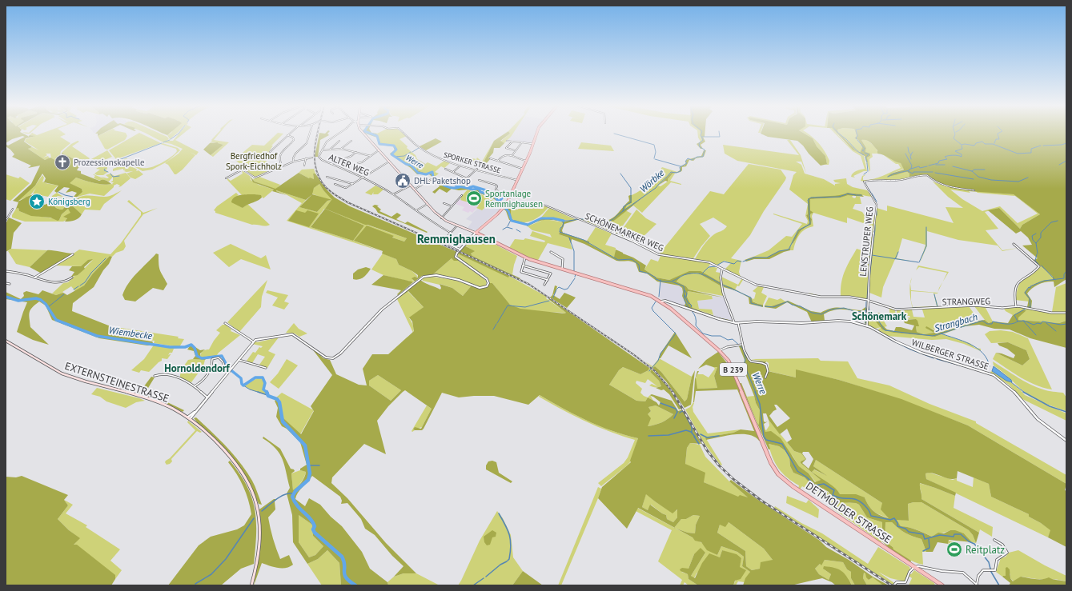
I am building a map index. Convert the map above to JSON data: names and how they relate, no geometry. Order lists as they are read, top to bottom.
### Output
{
  "streets": {
    "main road": ["B 239", "EXTERNSTEINESTRASSE", "DETMOLDER STRASSE"],
    "street": [
      "SPORKER STRASSE",
      "ALTER WEG",
      "SCHÖNEMARKER WEG",
      "LENSTRUPER WEG",
      "STRANGWEG",
      "WILBERGER STRASSE"
    ]
  },
  "crossings": [
    ["SCHÖNEMARKER WEG", "LENSTRUPER WEG"],
    ["SCHÖNEMARKER WEG", "STRANGWEG"],
    ["LENSTRUPER WEG", "STRANGWEG"],
    ["LENSTRUPER WEG", "WILBERGER STRASSE"],
    ["WILBERGER STRASSE", "B 239"],
    ["B 239", "DETMOLDER STRASSE"]
  ],
  "districts": ["Remmighausen", "Schönemark", "Hornoldendorf"],
  "water": [
    "Werre",
    "Wörbke",
    "Strangbach",
    "Wiembecke"
  ],
  "parks": ["Bergfriedhof Spork-Eichholz"],
  "places": {
    "church": ["Prozessionskapelle"],
    "public building": ["DHL Paketshop"],
    "sports": ["Sportanlage Remmighausen", "Reitplatz"],
    "place": ["Königsberg"]
  }
}
